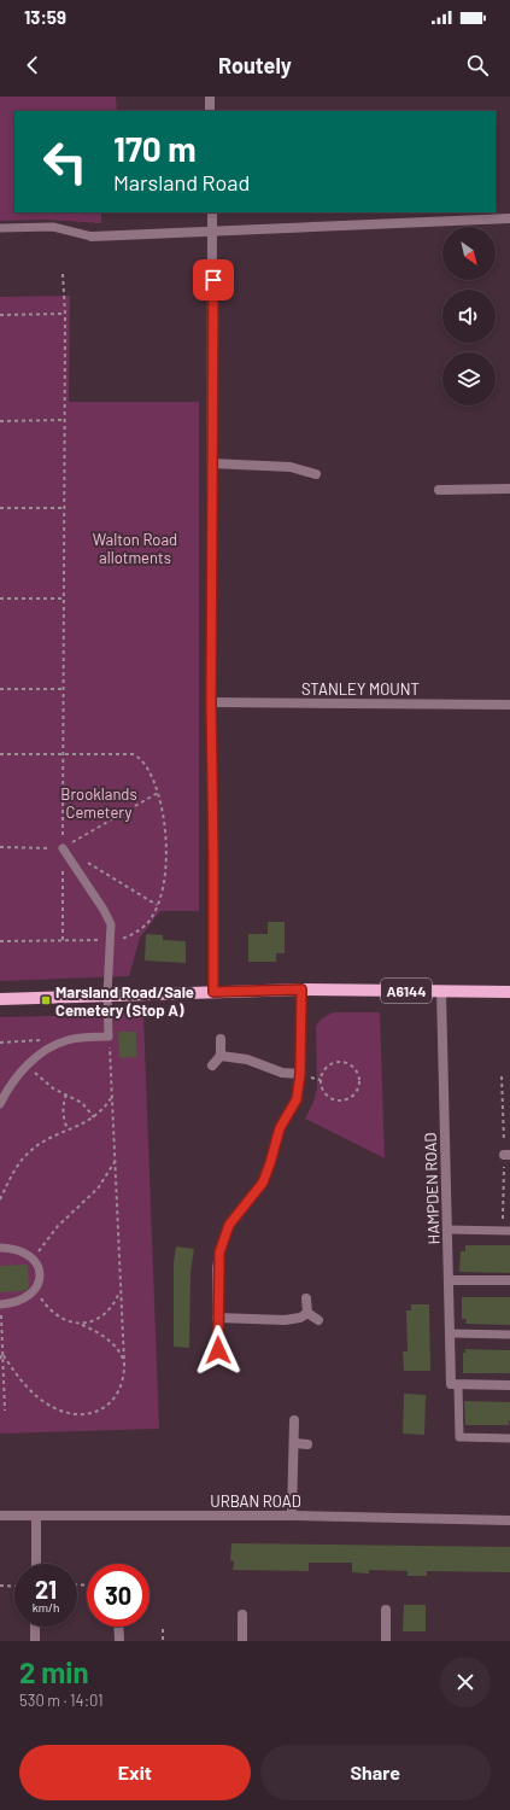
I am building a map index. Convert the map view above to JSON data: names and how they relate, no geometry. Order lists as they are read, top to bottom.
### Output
{
  "streets": {
    "main road": ["A6144"],
    "street": ["STANLEY MOUNT", "HAMPDEN ROAD", "URBAN ROAD"]
  },
  "crossings": [
    ["A6144", "HAMPDEN ROAD"]
  ],
  "parks": ["Walton Road allotments", "Brooklands Cemetery"],
  "places": {
    "transit": ["Marsland Road/Sale Cemetery (Stop A)"]
  },
  "north": "bottom right",
  "page": {
    "status": "13:59",
    "header": "Routely",
    "turn": ["170 m", "Marsland Road"],
    "speed": "21 km/h",
    "limit": "30",
    "heading": ["2 min", "530 m · 14:01"],
    "buttons": ["Exit", "Share"]
  }
}
